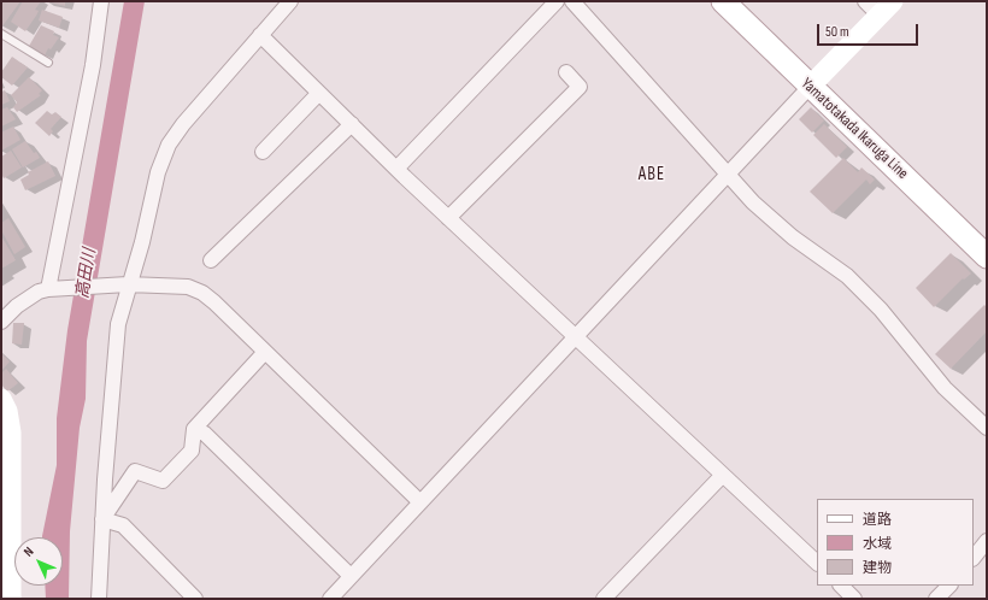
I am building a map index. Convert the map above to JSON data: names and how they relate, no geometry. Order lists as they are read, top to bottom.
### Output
{
  "streets": {
    "main road": ["Yamatotakada Ikaruga Line"]
  },
  "districts": ["ABE"],
  "water": ["高田川"],
  "legend": ["道路", "水域", "建物"],
  "scale_bar": "50 m",
  "north": "top left"
}
